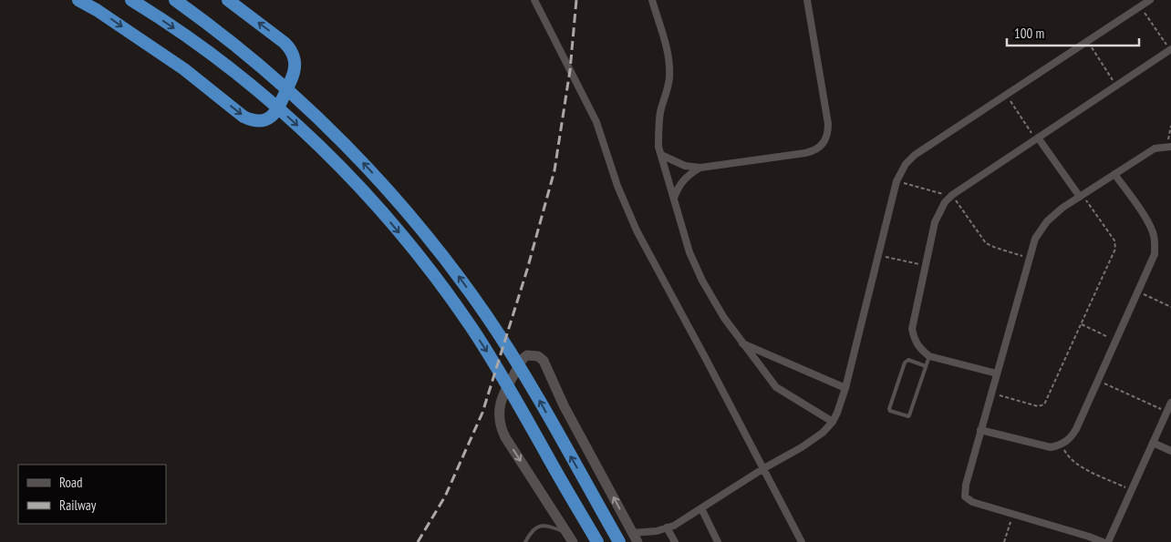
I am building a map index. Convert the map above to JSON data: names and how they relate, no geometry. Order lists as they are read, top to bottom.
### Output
{
  "legend": ["Road", "Railway"],
  "scale_bar": "100 m"
}
